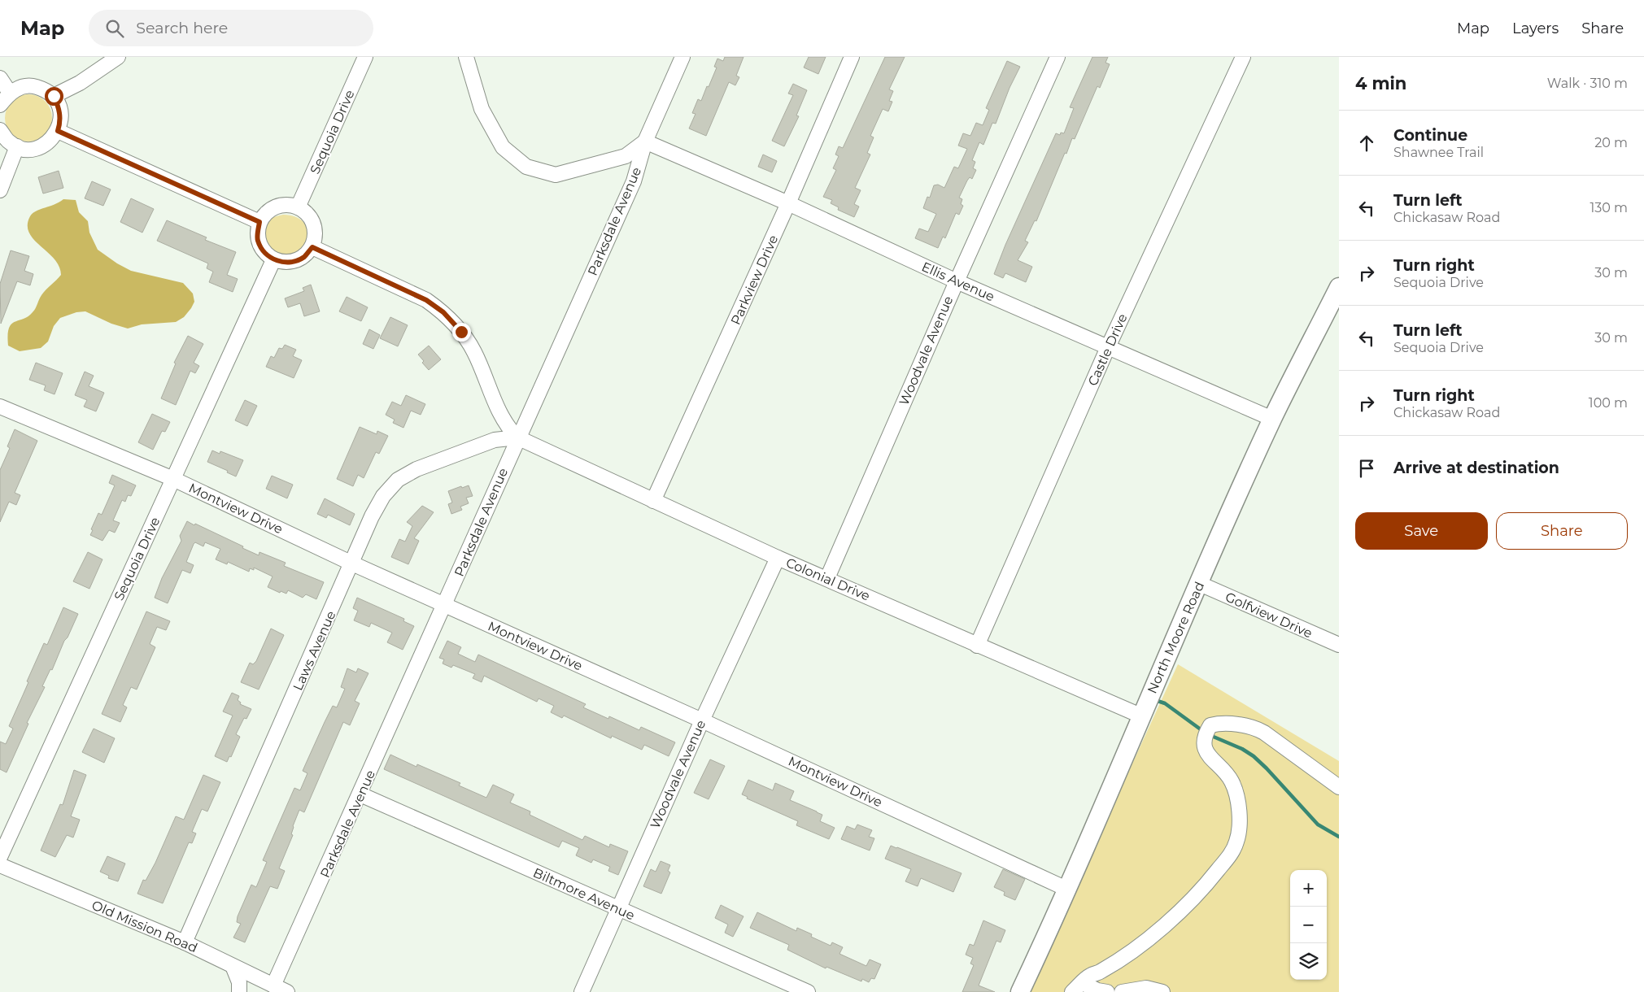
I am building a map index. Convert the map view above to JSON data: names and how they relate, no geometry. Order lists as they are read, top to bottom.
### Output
{
  "streets": {
    "main road": ["North Moore Road"],
    "street": [
      "Sequoia Drive",
      "Parksdale Avenue",
      "Parkview Drive",
      "Ellis Avenue",
      "Castle Drive",
      "Woodvale Avenue",
      "Montview Drive",
      "Colonial Drive",
      "Golfview Drive",
      "Laws Avenue",
      "Biltmore Avenue",
      "Old Mission Road"
    ]
  },
  "crossings": [
    ["Sequoia Drive", "Montview Drive"],
    ["Parksdale Avenue", "Ellis Avenue"],
    ["Parksdale Avenue", "Montview Drive"],
    ["Parksdale Avenue", "Colonial Drive"],
    ["Parksdale Avenue", "Laws Avenue"],
    ["Parksdale Avenue", "Biltmore Avenue"],
    ["Parksdale Avenue", "Old Mission Road"],
    ["Parkview Drive", "Ellis Avenue"],
    ["Parkview Drive", "Colonial Drive"],
    ["Ellis Avenue", "Castle Drive"],
    ["Ellis Avenue", "Woodvale Avenue"],
    ["Ellis Avenue", "North Moore Road"],
    ["Castle Drive", "Colonial Drive"],
    ["Woodvale Avenue", "Montview Drive"],
    ["Woodvale Avenue", "Colonial Drive"],
    ["Woodvale Avenue", "Biltmore Avenue"],
    ["Montview Drive", "North Moore Road"],
    ["Montview Drive", "Laws Avenue"],
    ["Colonial Drive", "North Moore Road"],
    ["Colonial Drive", "Laws Avenue"],
    ["Golfview Drive", "North Moore Road"],
    ["Laws Avenue", "Old Mission Road"]
  ],
  "page": {
    "header": "Map",
    "search": "Search here",
    "nav": ["Map", "Layers", "Share"],
    "heading": ["4 min", "Walk · 310 m"],
    "list": [
      ["Continue", "Shawnee Trail", "20 m"],
      ["Turn left", "Chickasaw Road", "130 m"],
      ["Turn right", "Sequoia Drive", "30 m"],
      ["Turn left", "Sequoia Drive", "30 m"],
      ["Turn right", "Chickasaw Road", "100 m"],
      "Arrive at destination"
    ],
    "buttons": ["Save", "Share"],
    "map_buttons": ["+", "−"]
  }
}
